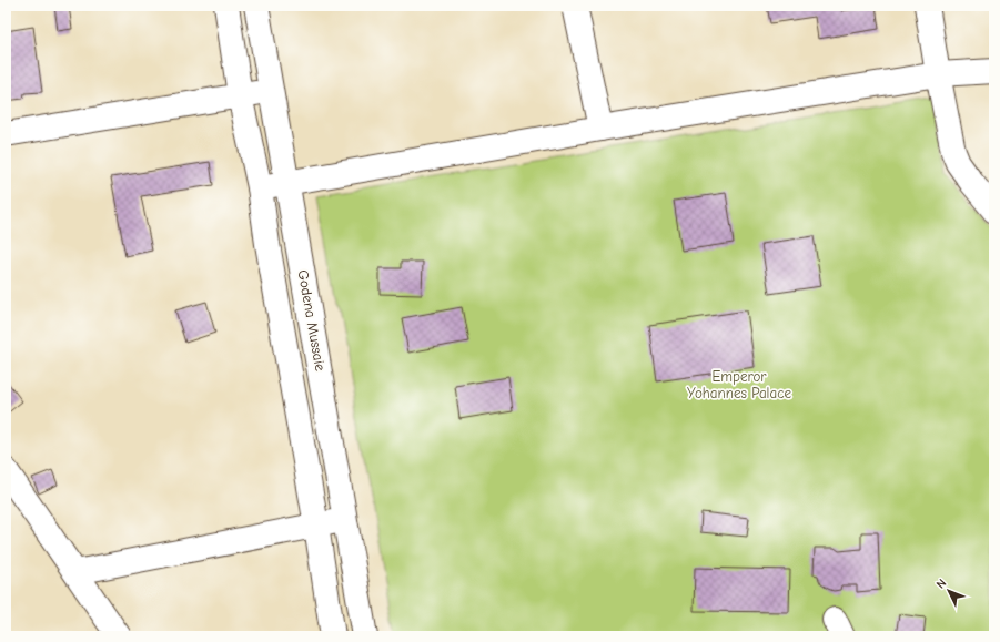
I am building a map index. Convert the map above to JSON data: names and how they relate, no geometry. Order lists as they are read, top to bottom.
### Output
{
  "streets": {
    "street": ["Godena Mussaie"]
  },
  "parks": ["Emperor Yohannes Palace"],
  "north": "top left"
}
